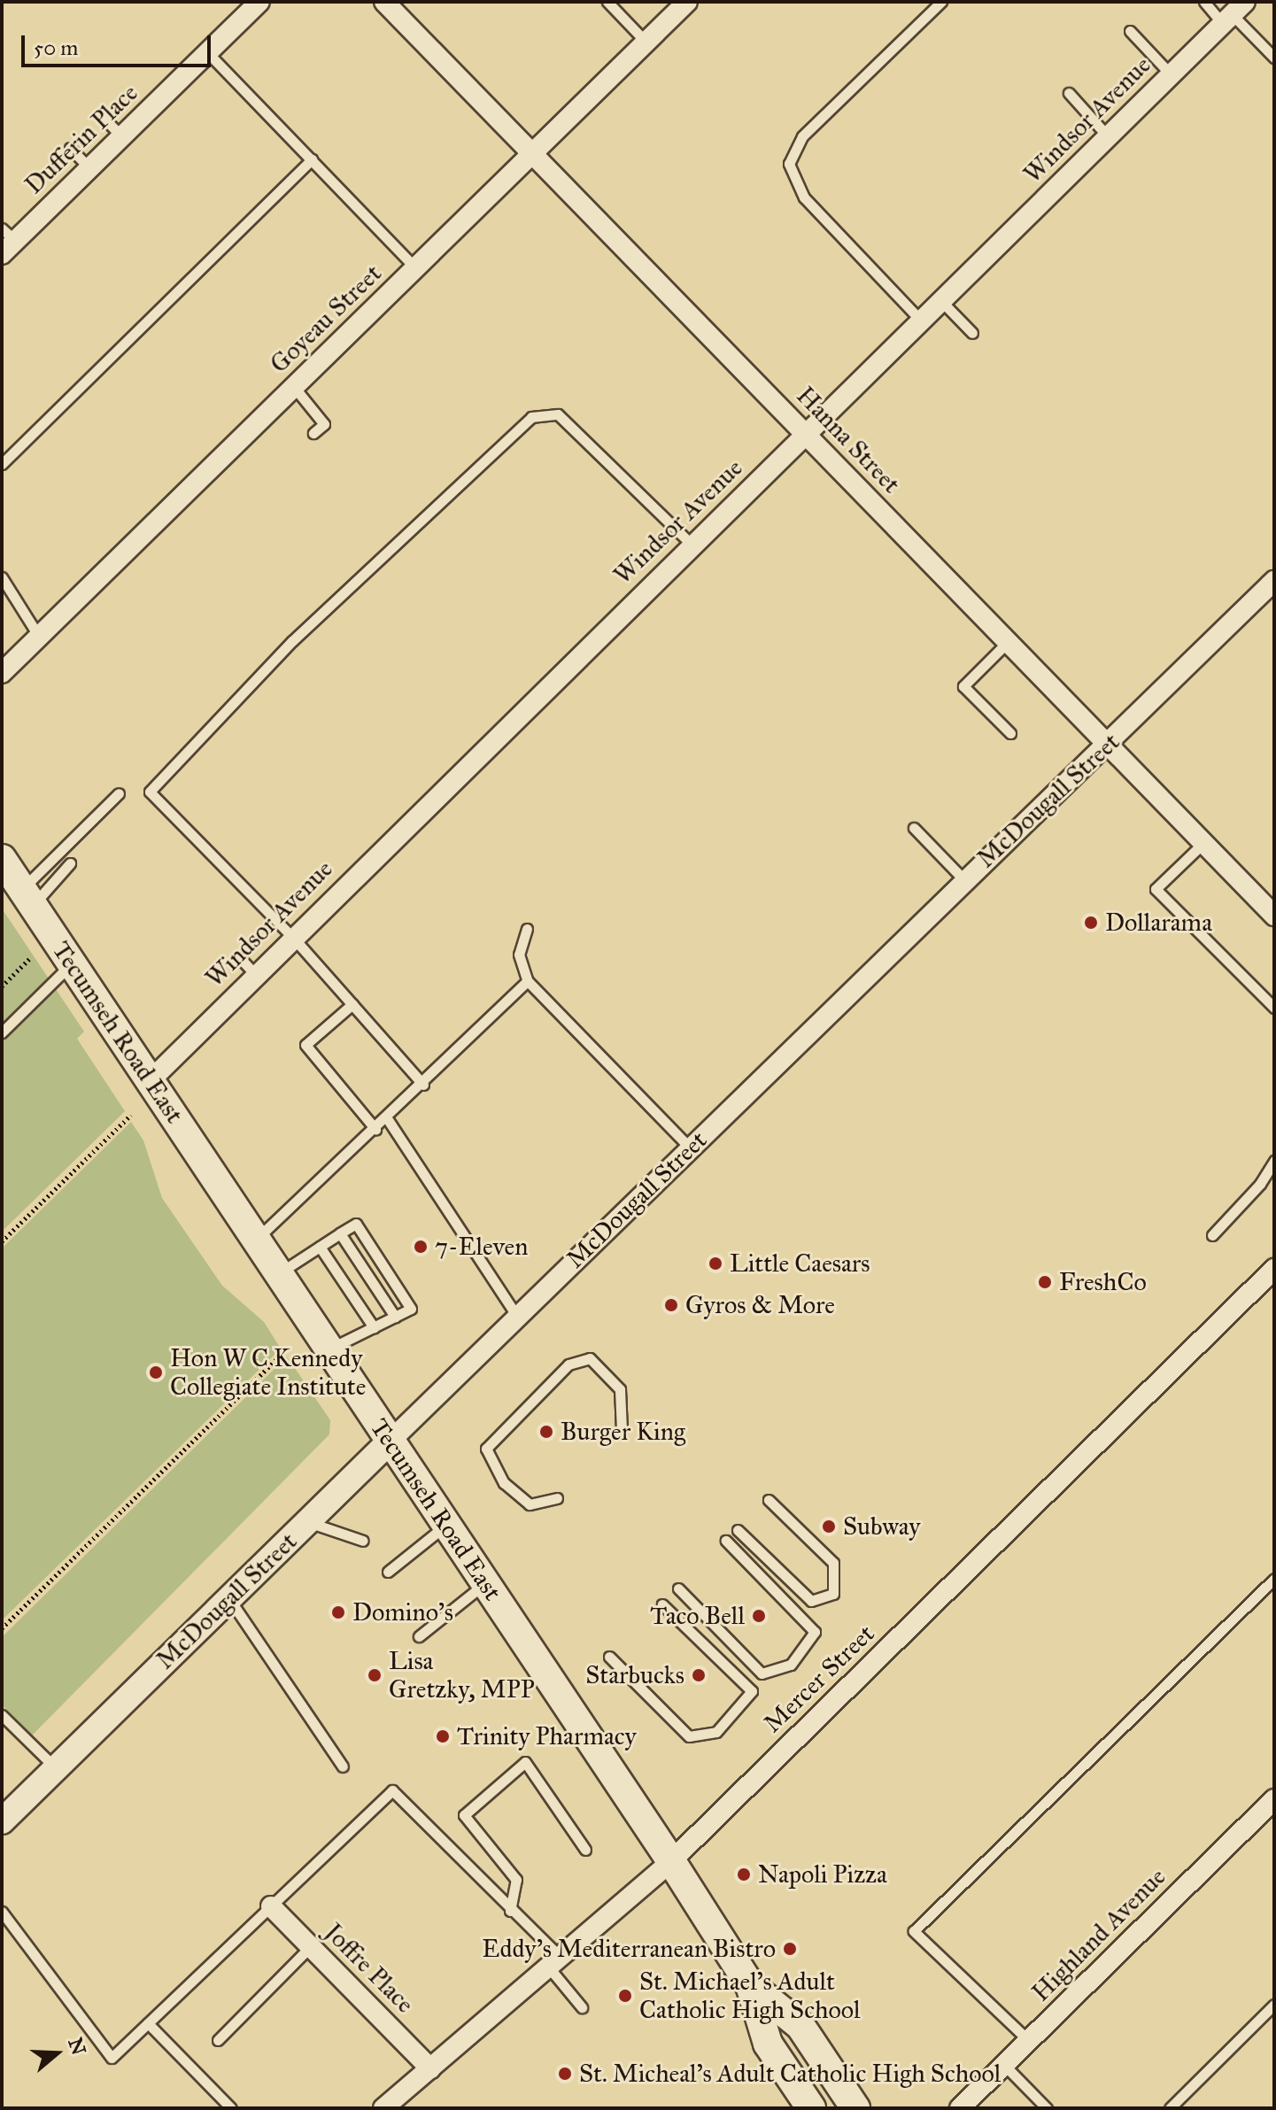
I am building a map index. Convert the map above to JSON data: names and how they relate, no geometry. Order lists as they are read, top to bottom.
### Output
{
  "streets": {
    "main road": ["Tecumseh Road East"],
    "street": [
      "Windsor Avenue",
      "Dufferin Place",
      "Goyeau Street",
      "Hanna Street",
      "McDougall Street",
      "Mercer Street",
      "Highland Avenue",
      "Joffre Place"
    ]
  },
  "crossings": [
    ["Windsor Avenue", "Hanna Street"],
    ["Windsor Avenue", "Tecumseh Road East"],
    ["Goyeau Street", "Hanna Street"],
    ["Hanna Street", "McDougall Street"],
    ["McDougall Street", "Tecumseh Road East"],
    ["Tecumseh Road East", "Mercer Street"],
    ["Mercer Street", "Joffre Place"]
  ],
  "places": [
    "Dollarama",
    "7-Eleven",
    "Little Caesars",
    "FreshCo",
    "Gyros & More",
    "Hon W C Kennedy Collegiate Institute",
    "Burger King",
    "Subway",
    "Domino's",
    "Taco Bell",
    "Lisa Gretzky, MPP",
    "Starbucks",
    "Trinity Pharmacy",
    "Napoli Pizza",
    "Eddy's Mediterranean Bistro",
    "St. Michael's Adult Catholic High School",
    "St. Micheal's Adult Catholic High School"
  ],
  "scale_bar": "50 m",
  "north": "right"
}
